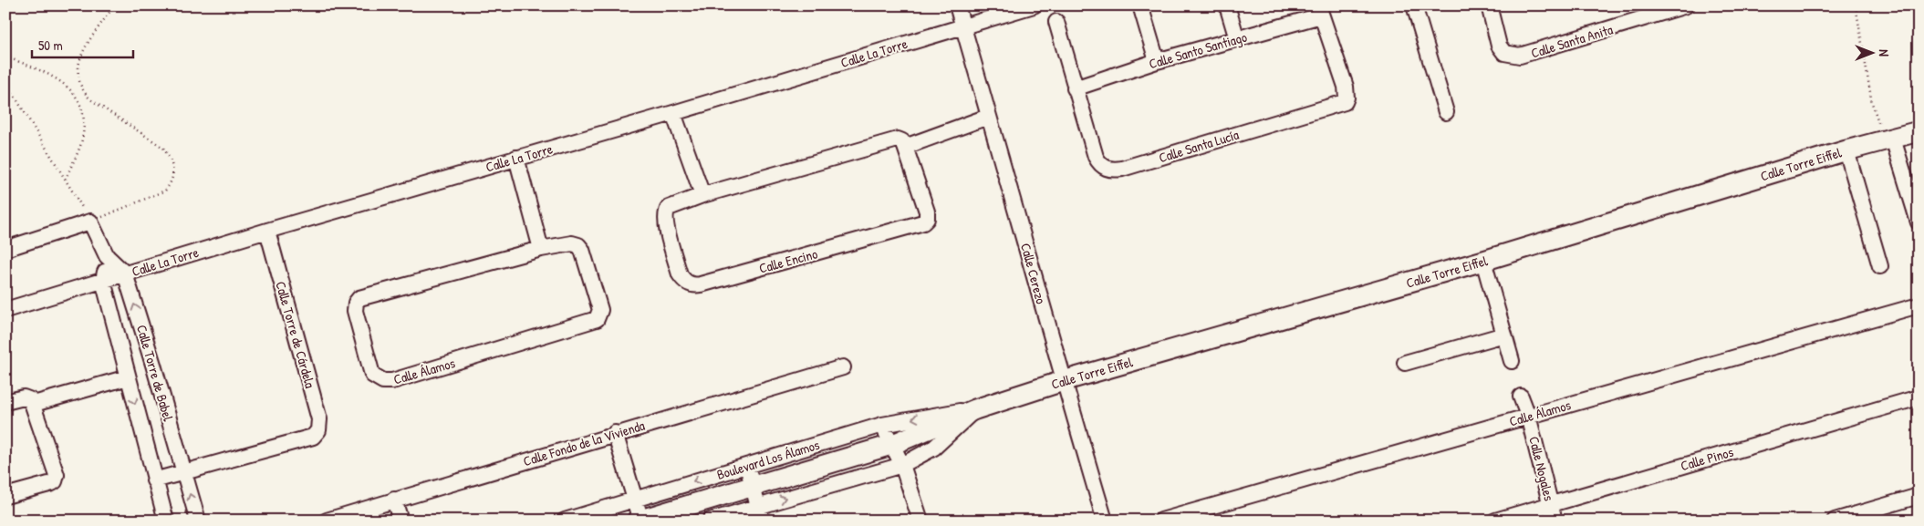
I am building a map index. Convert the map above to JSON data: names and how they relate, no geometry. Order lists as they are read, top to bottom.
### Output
{
  "streets": {
    "street": [
      "Calle Santa Anita",
      "Calle Santo Santiago",
      "Calle La Torre",
      "Calle Santa Lucía",
      "Calle Torre Eiffel",
      "Calle Encino",
      "Calle Cerezo",
      "Calle Torre de Cárdela",
      "Calle Álamos",
      "Calle Torre de Babel",
      "Calle Fondo de la Vivienda",
      "Calle Pinos",
      "Boulevard Los Álamos",
      "Calle Nogales"
    ]
  },
  "crossings": [
    ["Calle Santo Santiago", "Calle Santa Lucía"],
    ["Calle La Torre", "Calle Cerezo"],
    ["Calle La Torre", "Calle Torre de Cárdela"],
    ["Calle La Torre", "Calle Torre de Babel"],
    ["Calle Torre Eiffel", "Calle Cerezo"],
    ["Calle Torre Eiffel", "Boulevard Los Álamos"],
    ["Calle Torre de Cárdela", "Calle Torre de Babel"],
    ["Calle Álamos", "Calle Nogales"],
    ["Calle Pinos", "Calle Nogales"]
  ],
  "scale_bar": "50 m",
  "north": "right"
}
